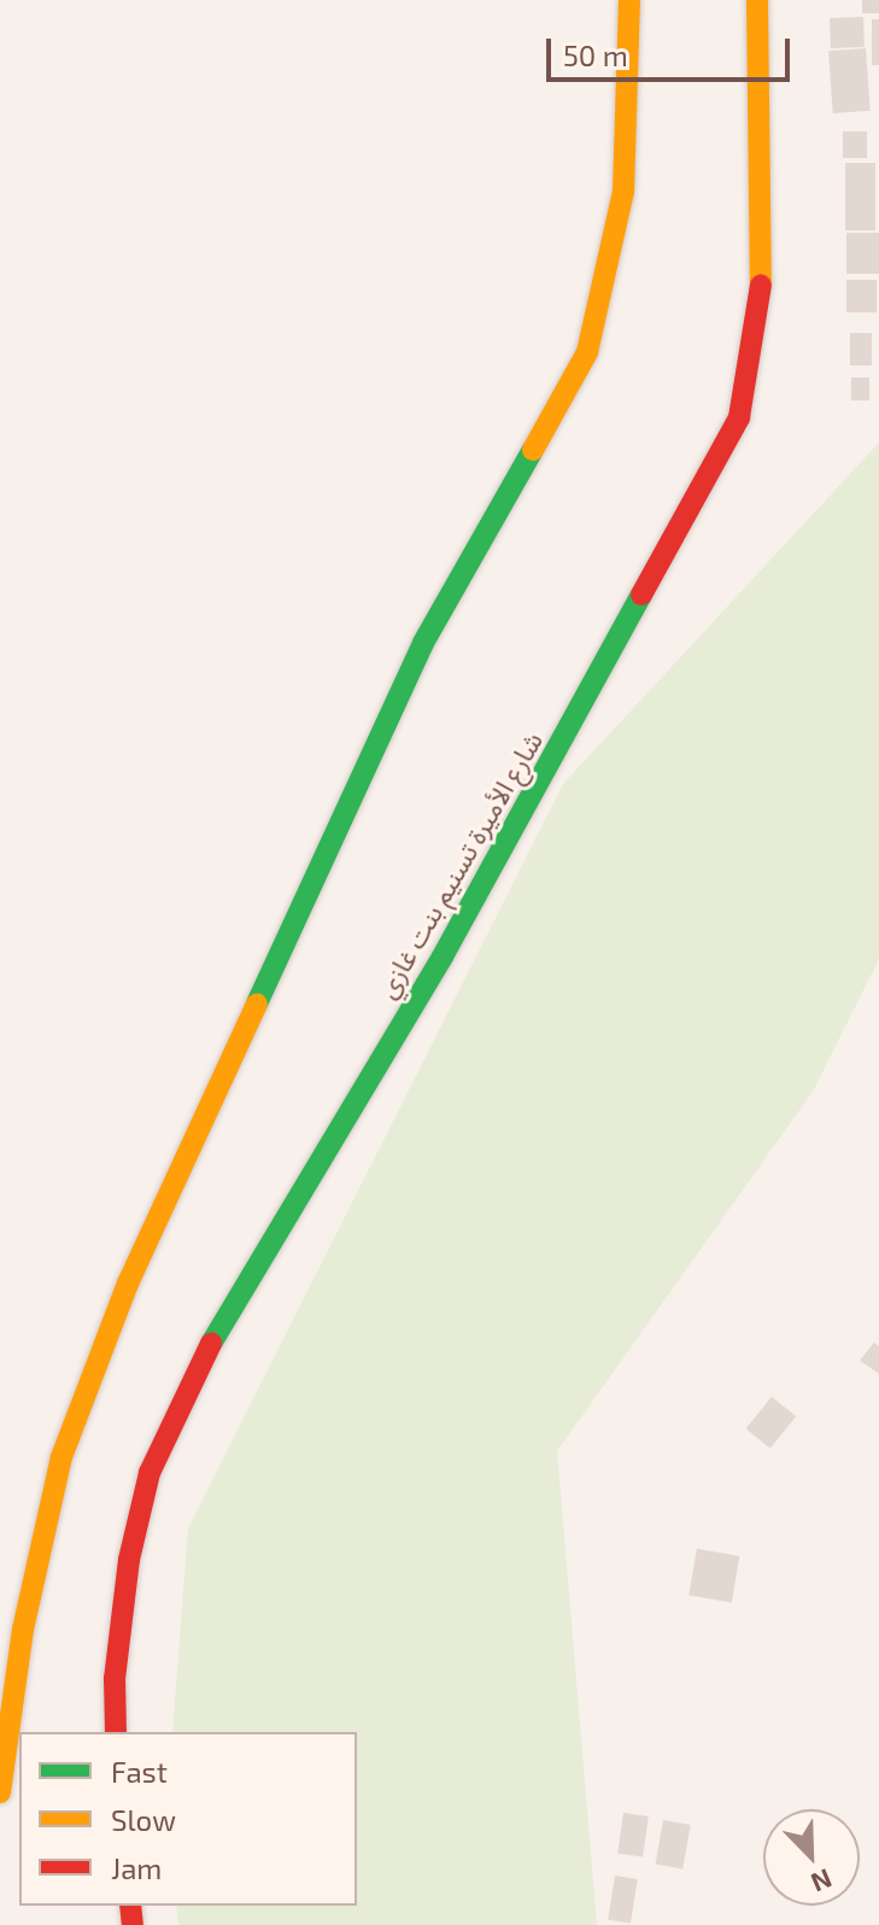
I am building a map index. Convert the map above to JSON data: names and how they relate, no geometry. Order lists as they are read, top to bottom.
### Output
{
  "streets": {
    "street": ["شارع الأميرة تسنيم بنت غازي"]
  },
  "legend": ["Fast", "Slow", "Jam"],
  "scale_bar": "50 m",
  "north": "bottom right"
}
